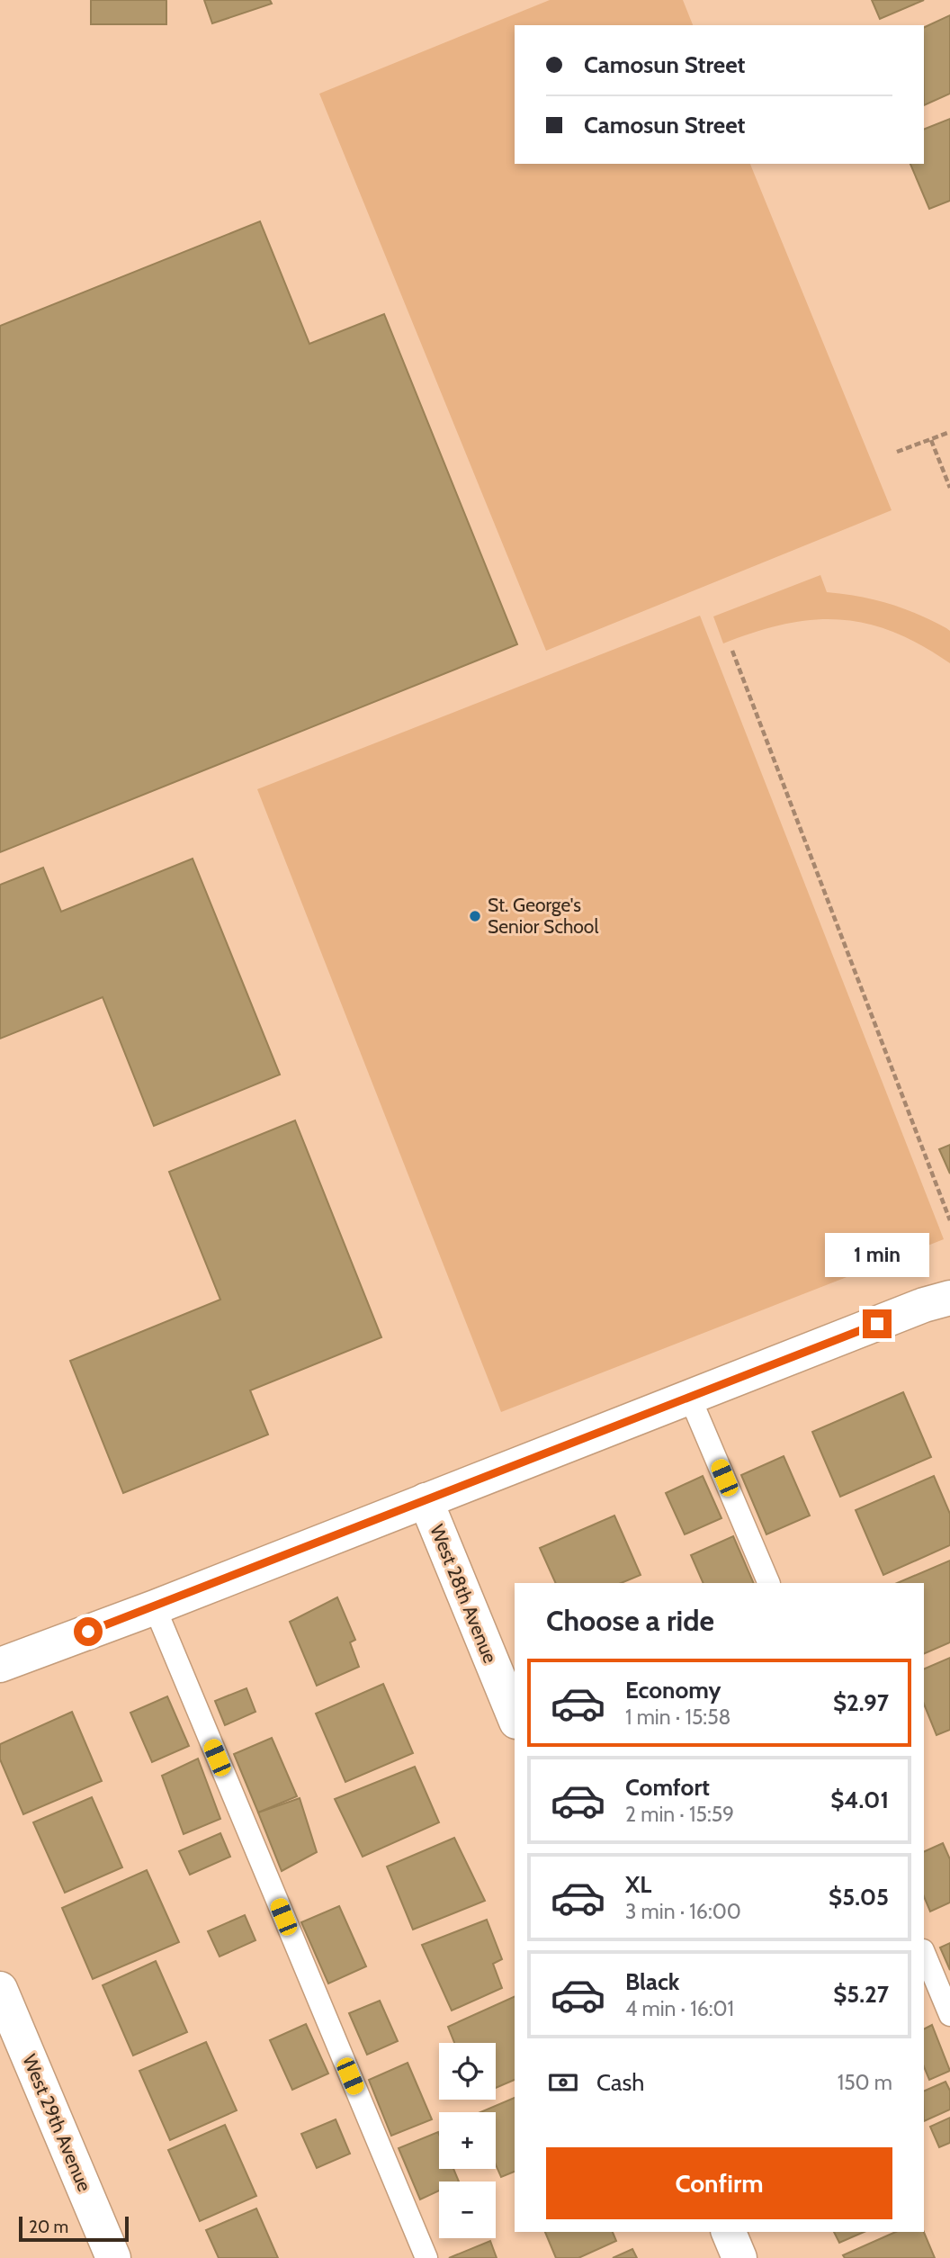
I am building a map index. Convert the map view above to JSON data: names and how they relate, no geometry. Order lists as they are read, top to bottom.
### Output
{
  "streets": {
    "street": ["West 28th Avenue", "West 29th Avenue"]
  },
  "places": ["St. George's Senior School"],
  "scale_bar": "20 m",
  "page": {
    "banner": ["Camosun Street", "Camosun Street"],
    "bubble": "1 min",
    "heading": "Choose a ride",
    "list": [
      {
        "name": "Economy",
        "note": "1 min · 15:58",
        "value": "$2.97"
      },
      {
        "name": "Comfort",
        "note": "2 min · 15:59",
        "value": "$4.01"
      },
      {
        "name": "XL",
        "note": "3 min · 16:00",
        "value": "$5.05"
      },
      {
        "name": "Black",
        "note": "4 min · 16:01",
        "value": "$5.27"
      }
    ],
    "map_buttons": ["+", "−"],
    "pay": ["Cash", "150 m"],
    "buttons": "Confirm",
    "scale": "20 m"
  }
}
